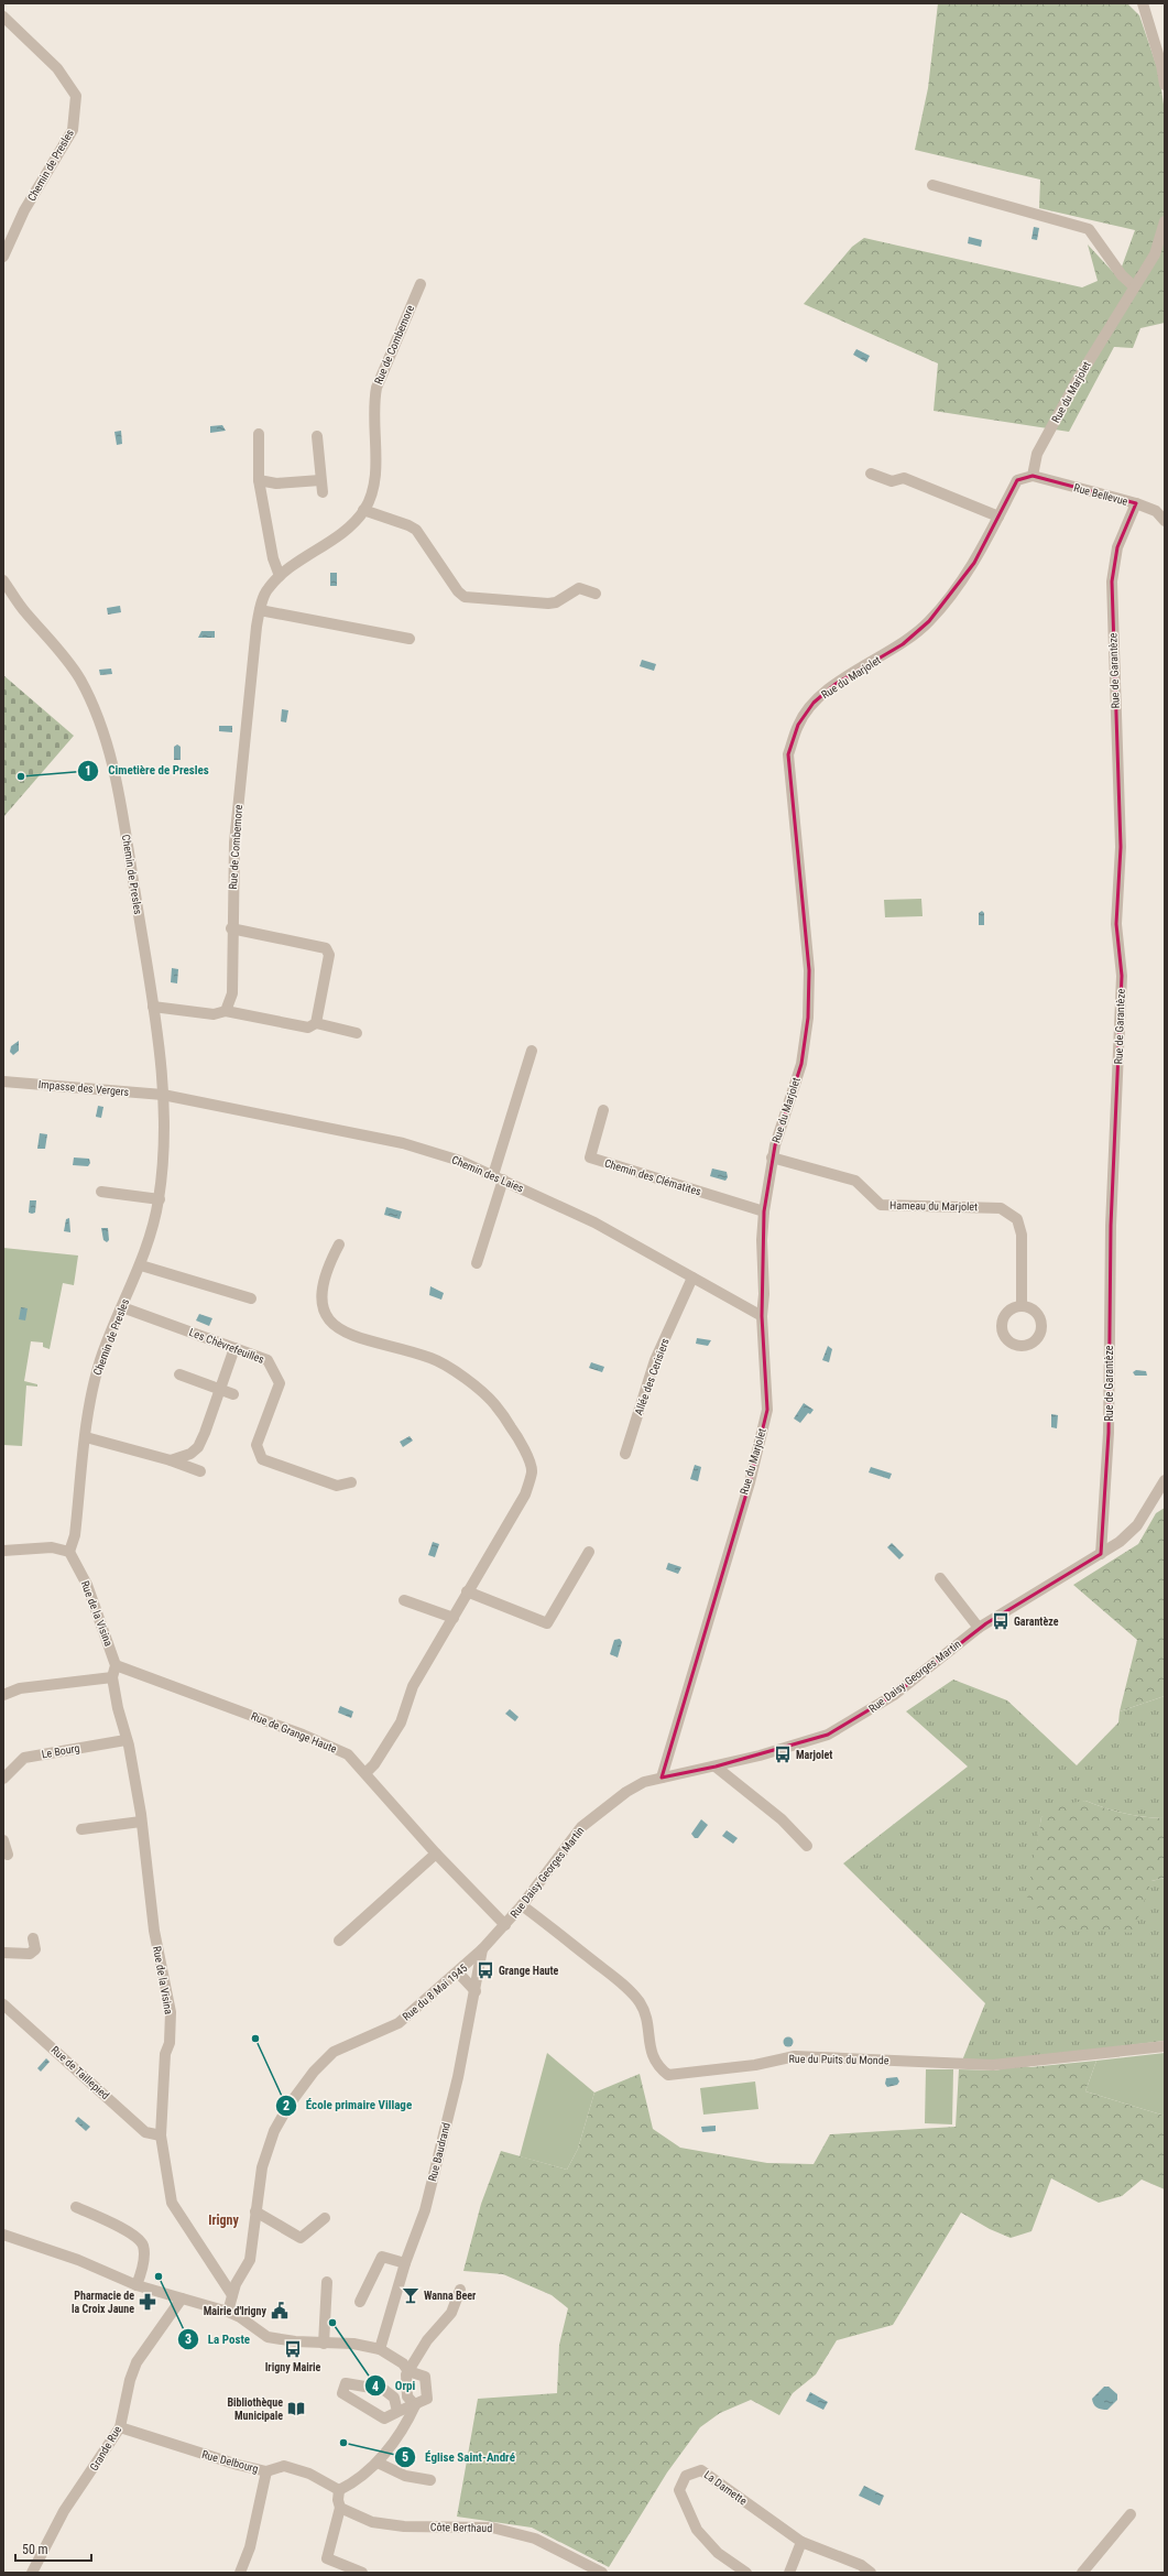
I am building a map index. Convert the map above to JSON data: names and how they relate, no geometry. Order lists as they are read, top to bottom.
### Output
{
  "streets": {
    "street": [
      "Chemin de Presles",
      "Rue de Combemore",
      "Rue du Marjolet",
      "Rue Bellevue",
      "Rue de Garantèze",
      "Impasse des Vergers",
      "Chemin des Laies",
      "Chemin des Clématites",
      "Hameau du Marjolet",
      "Les Chèvrefeuilles",
      "Allée des Cerisiers",
      "Rue de la Visina",
      "Rue Daisy Georges Martin",
      "Rue de Grange Haute",
      "Le Bourg",
      "Rue du 8 Mai 1945",
      "Rue du Puits du Monde",
      "Rue de Taillepied",
      "Rue Baudrand",
      "Grande Rue",
      "Rue Delbourg",
      "La Damette",
      "Côte Berthaud"
    ]
  },
  "crossings": [
    ["Chemin de Presles", "Impasse des Vergers"],
    ["Chemin de Presles", "Chemin des Laies"],
    ["Chemin de Presles", "Les Chèvrefeuilles"],
    ["Chemin de Presles", "Rue de la Visina"],
    ["Rue du Marjolet", "Rue Bellevue"],
    ["Rue du Marjolet", "Chemin des Laies"],
    ["Rue du Marjolet", "Chemin des Clématites"],
    ["Rue du Marjolet", "Hameau du Marjolet"],
    ["Rue du Marjolet", "Rue Daisy Georges Martin"],
    ["Rue Bellevue", "Rue de Garantèze"],
    ["Rue de Garantèze", "Rue Daisy Georges Martin"],
    ["Impasse des Vergers", "Chemin des Laies"],
    ["Chemin des Laies", "Allée des Cerisiers"],
    ["Rue de la Visina", "Rue de Grange Haute"],
    ["Rue de la Visina", "Le Bourg"],
    ["Rue de la Visina", "Rue du 8 Mai 1945"],
    ["Rue de la Visina", "Rue de Taillepied"],
    ["Rue Daisy Georges Martin", "Rue de Grange Haute"],
    ["Rue Daisy Georges Martin", "Rue du 8 Mai 1945"],
    ["Rue Daisy Georges Martin", "Rue du Puits du Monde"],
    ["Rue Daisy Georges Martin", "Rue Baudrand"],
    ["Rue du 8 Mai 1945", "Rue Baudrand"],
    ["Grande Rue", "Rue Delbourg"]
  ],
  "districts": ["Irigny"],
  "places": {
    "other": [
      "Cimetière de Presles",
      "École primaire Village",
      "La Poste",
      "Orpi",
      "Église Saint-André"
    ],
    "bus stop": [
      "Garantèze",
      "Marjolet",
      "Grange Haute",
      "Irigny Mairie"
    ],
    "bar": ["Wanna Beer"],
    "pharmacy": ["Pharmacie de la Croix Jaune"],
    "public building": ["Mairie d'Irigny"],
    "library": ["Bibliothèque Municipale"]
  },
  "scale_bar": "50 m"
}
